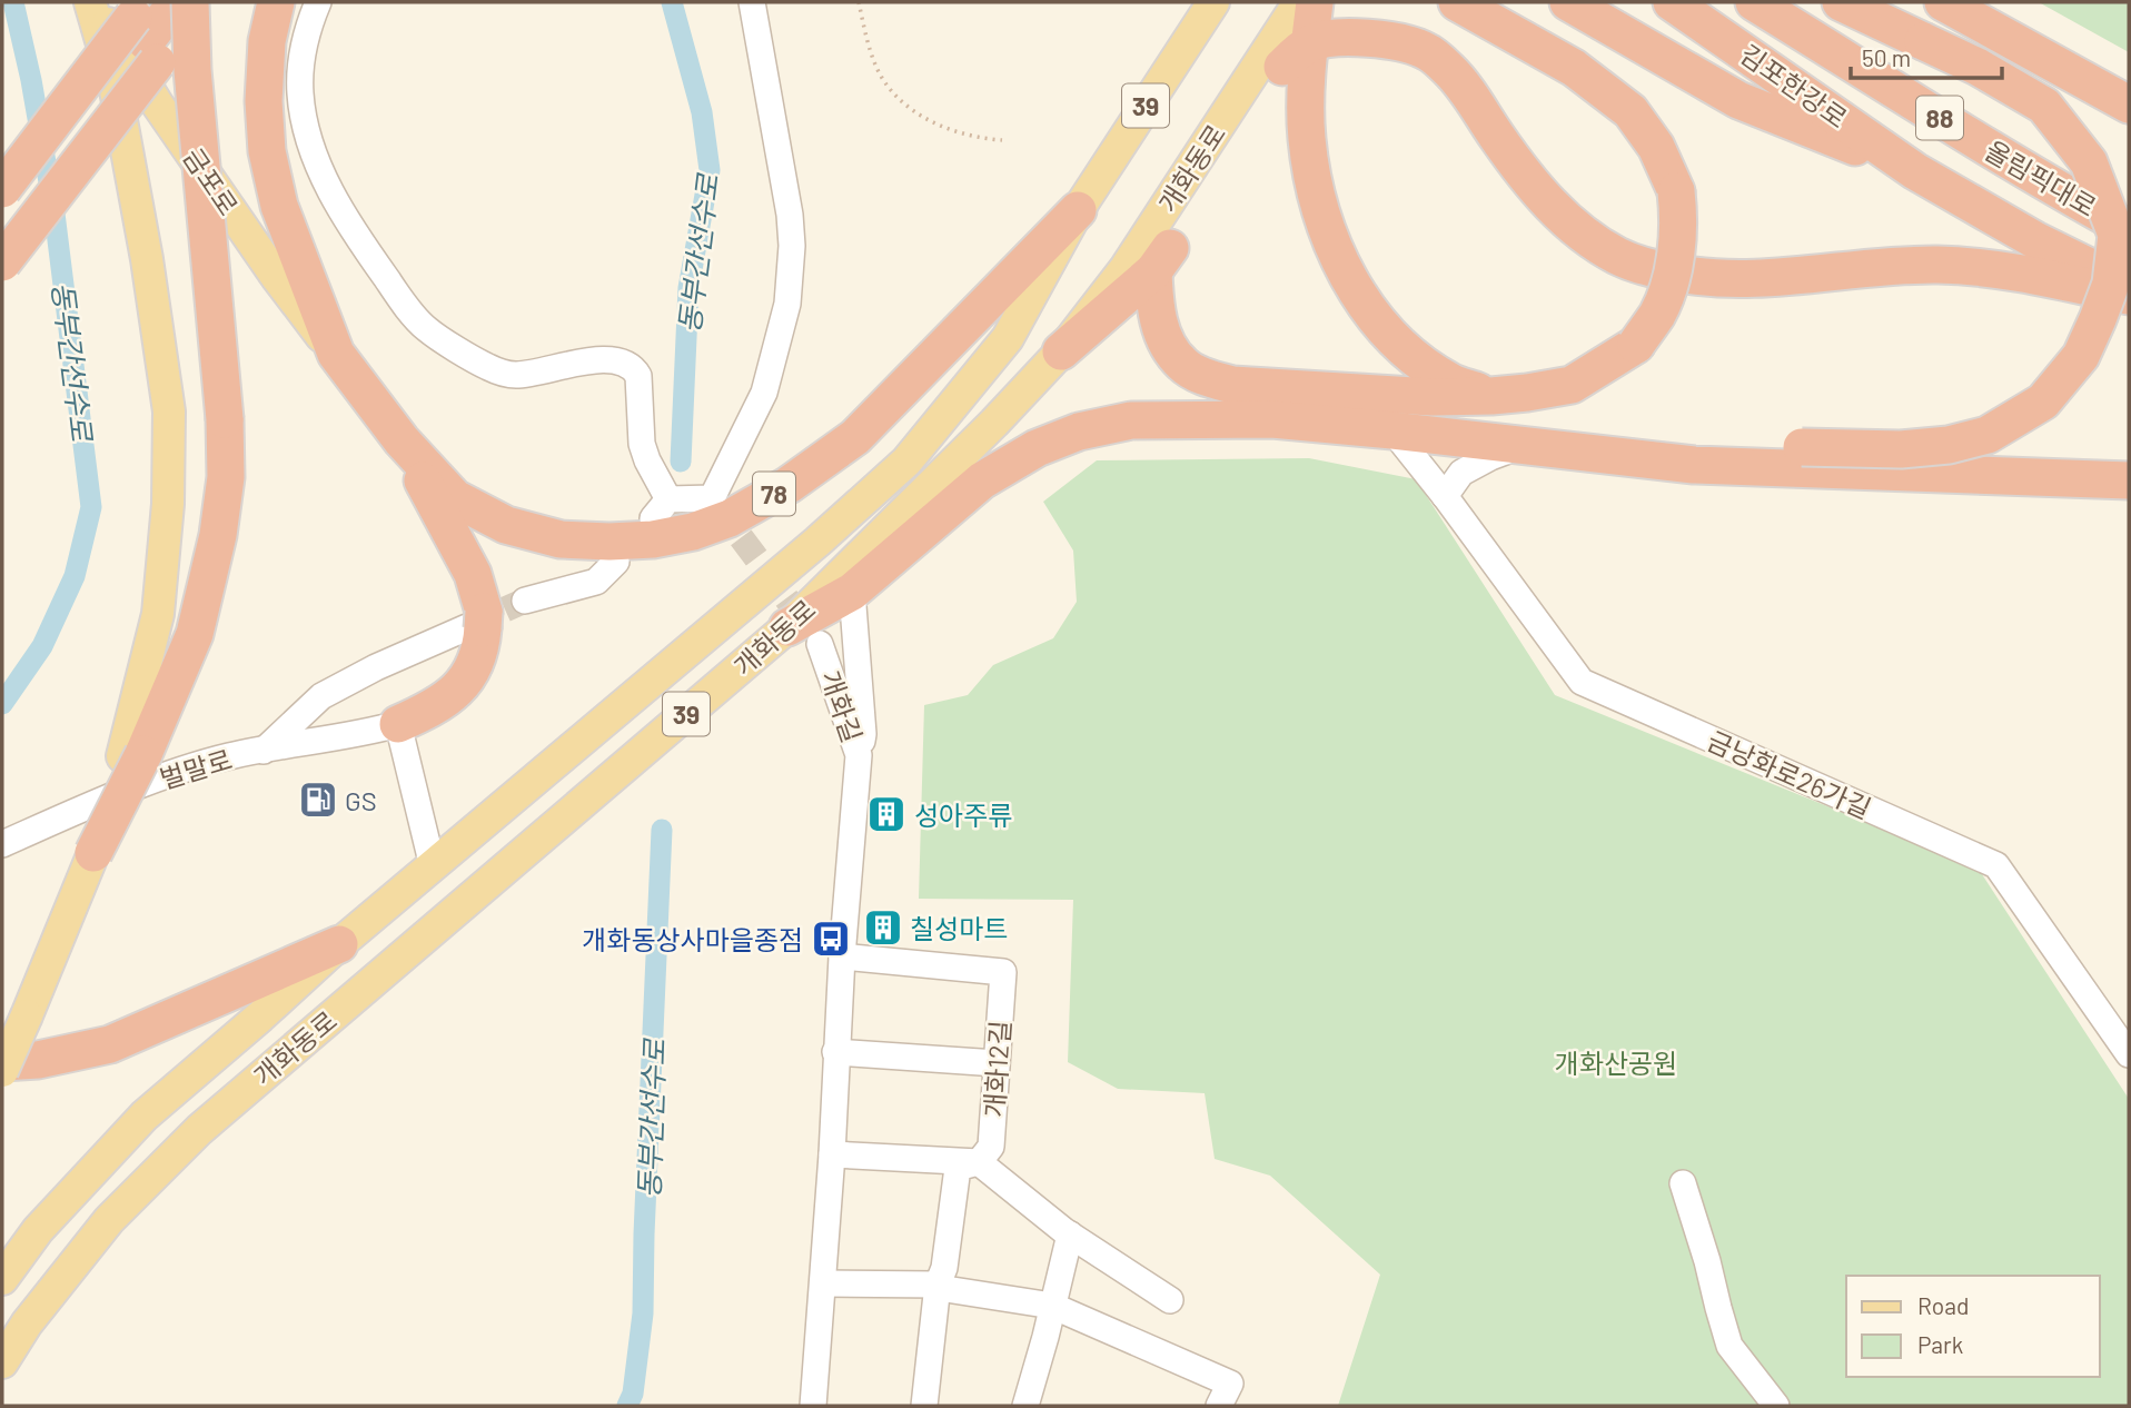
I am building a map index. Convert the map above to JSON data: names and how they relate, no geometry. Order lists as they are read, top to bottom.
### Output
{
  "streets": {
    "highway": [
      "김포한강로",
      "88",
      "올림픽대로",
      "78"
    ],
    "main road": ["39", "개화동로", "금포로"],
    "street": [
      "개화길",
      "벌말로",
      "금낭화로26가길",
      "개화12길"
    ]
  },
  "crossings": [
    ["김포한강로", "올림픽대로"],
    ["개화동로", "78"],
    ["금포로", "78"],
    ["개화길", "개화12길"]
  ],
  "water": ["동부간선수로"],
  "parks": ["개화산공원"],
  "places": {
    "fuel station": ["GS"],
    "building": ["성아주류", "칠성마트"],
    "bus stop": ["개화동상사마을종점"]
  },
  "legend": ["Road", "Park"],
  "scale_bar": "50 m"
}
